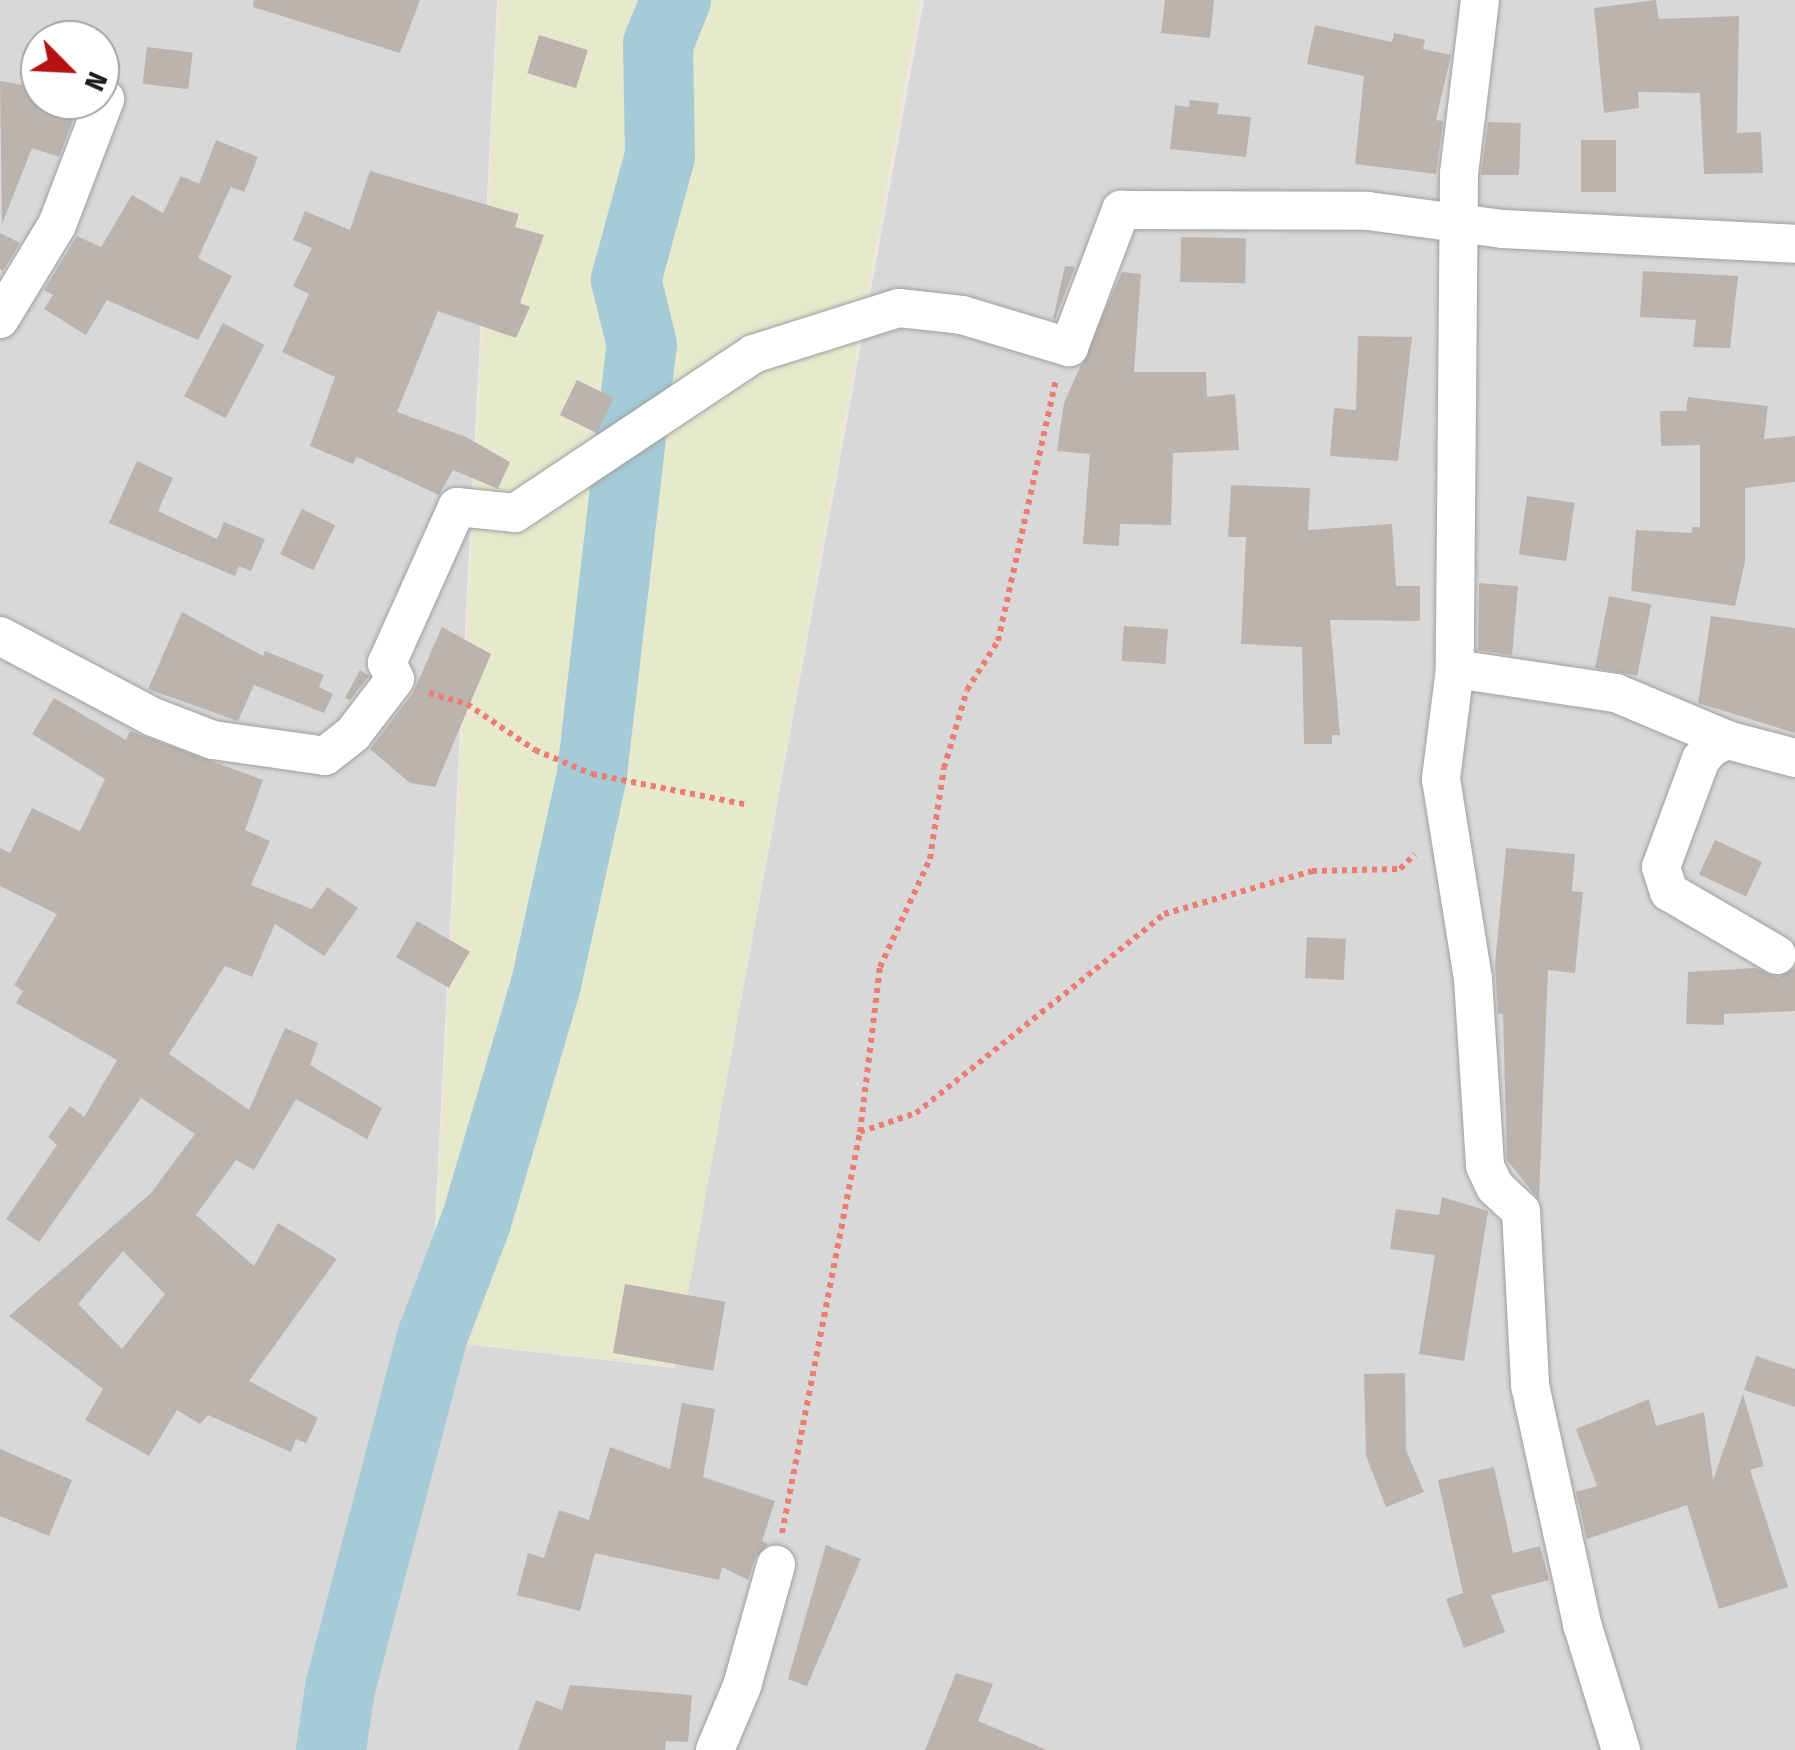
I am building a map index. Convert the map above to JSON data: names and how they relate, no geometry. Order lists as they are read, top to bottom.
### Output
{
  "north": "bottom right"
}
